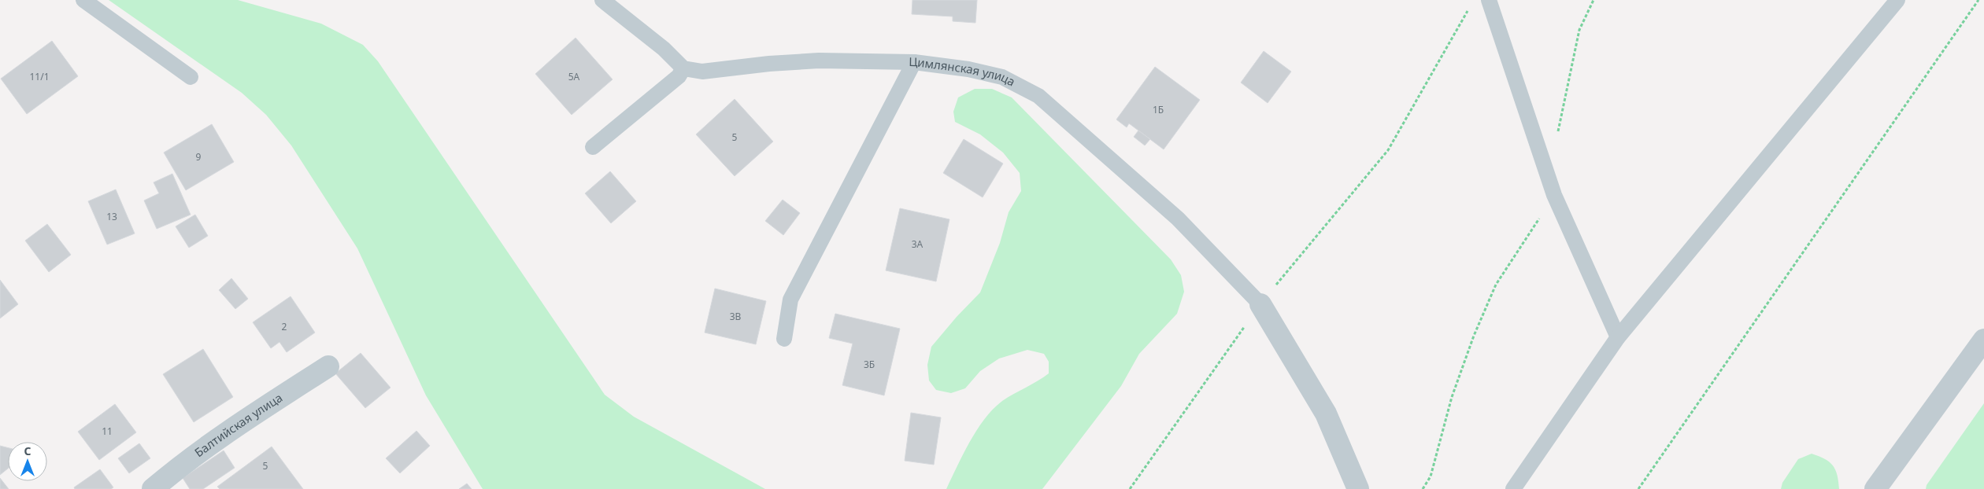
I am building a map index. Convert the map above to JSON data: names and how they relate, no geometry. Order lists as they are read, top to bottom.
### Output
{
  "streets": {
    "street": ["Балтийская улица"],
    "lane": ["Цимлянская улица"]
  },
  "house_numbers": [
    "11/1",
    "5А",
    "1Б",
    "5",
    "9",
    "13",
    "3А",
    "3В",
    "2",
    "3Б",
    "11",
    "5"
  ],
  "north": "top"
}
